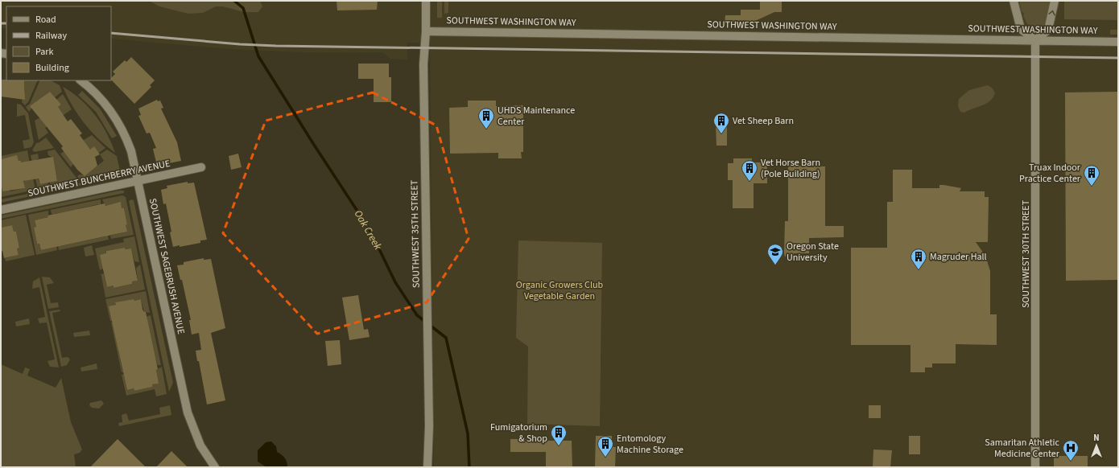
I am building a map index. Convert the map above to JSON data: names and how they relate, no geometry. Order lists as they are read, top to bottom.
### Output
{
  "streets": {
    "street": [
      "SOUTHWEST WASHINGTON WAY",
      "SOUTHWEST BUNCHBERRY AVENUE",
      "SOUTHWEST 35TH STREET",
      "SOUTHWEST 30TH STREET",
      "SOUTHWEST SAGEBRUSH AVENUE"
    ]
  },
  "crossings": [
    ["SOUTHWEST WASHINGTON WAY", "SOUTHWEST 35TH STREET"],
    ["SOUTHWEST WASHINGTON WAY", "SOUTHWEST 30TH STREET"],
    ["SOUTHWEST BUNCHBERRY AVENUE", "SOUTHWEST SAGEBRUSH AVENUE"]
  ],
  "water": ["Oak Creek"],
  "parks": ["Organic Growers Club Vegetable Garden"],
  "places": {
    "building": [
      "UHDS Maintenance Center",
      "Vet Sheep Barn",
      "Vet Horse Barn (Pole Building)",
      "Truax Indoor Practice Center",
      "Magruder Hall",
      "Fumigatorium & Shop",
      "Entomology Machine Storage"
    ],
    "school or university": ["Oregon State University"],
    "hospital": ["Samaritan Athletic Medicine Center"]
  },
  "legend": [
    "Road",
    "Railway",
    "Park",
    "Building"
  ],
  "north": "top"
}
